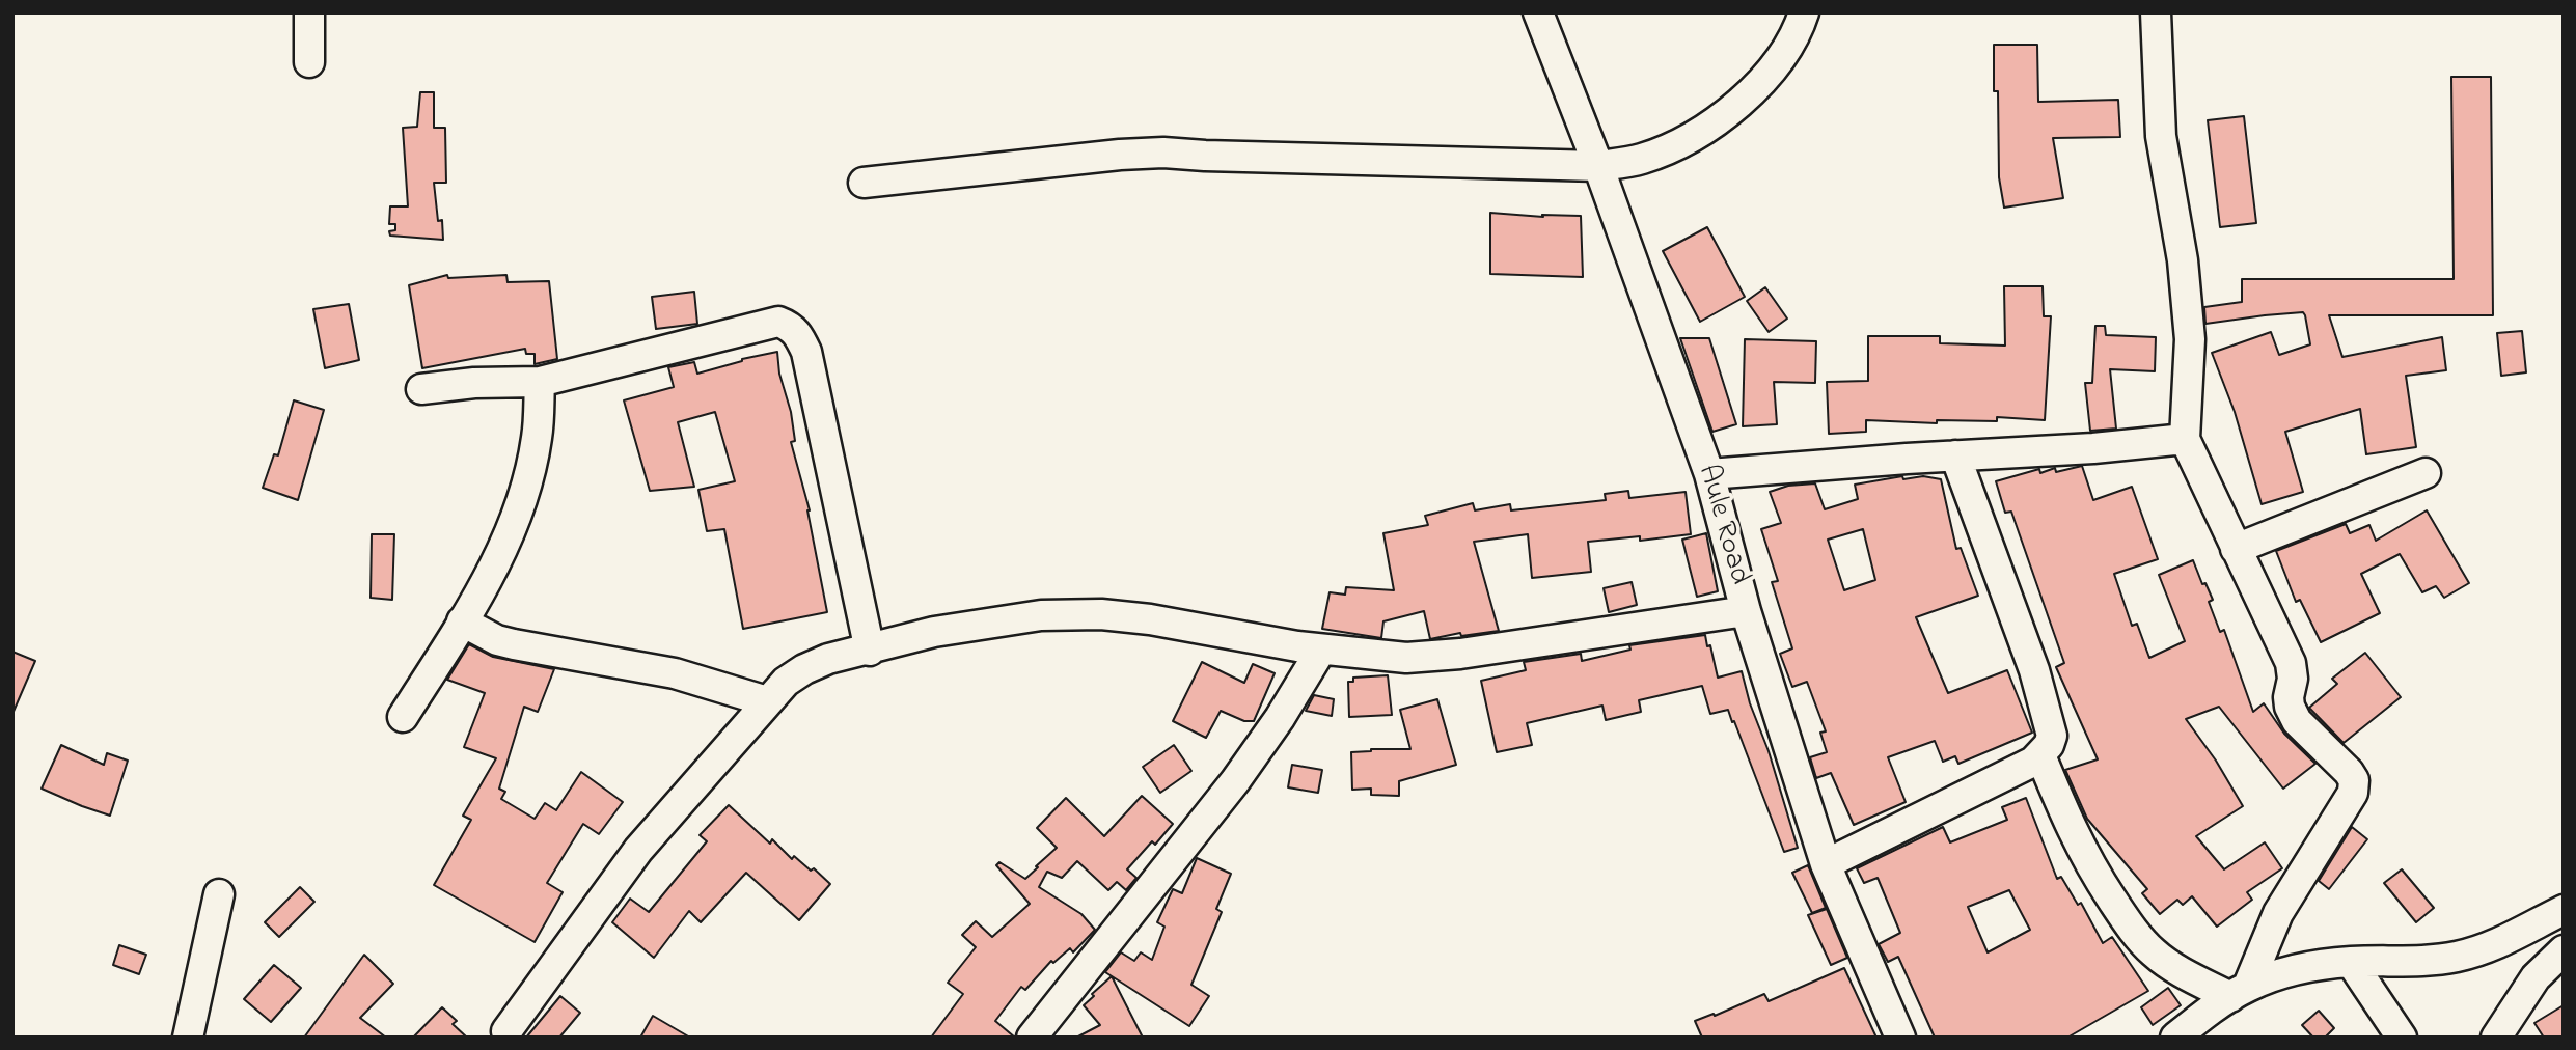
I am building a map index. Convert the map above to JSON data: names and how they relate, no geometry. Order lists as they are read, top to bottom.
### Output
{
  "streets": {
    "street": ["Aule Road"]
  }
}
